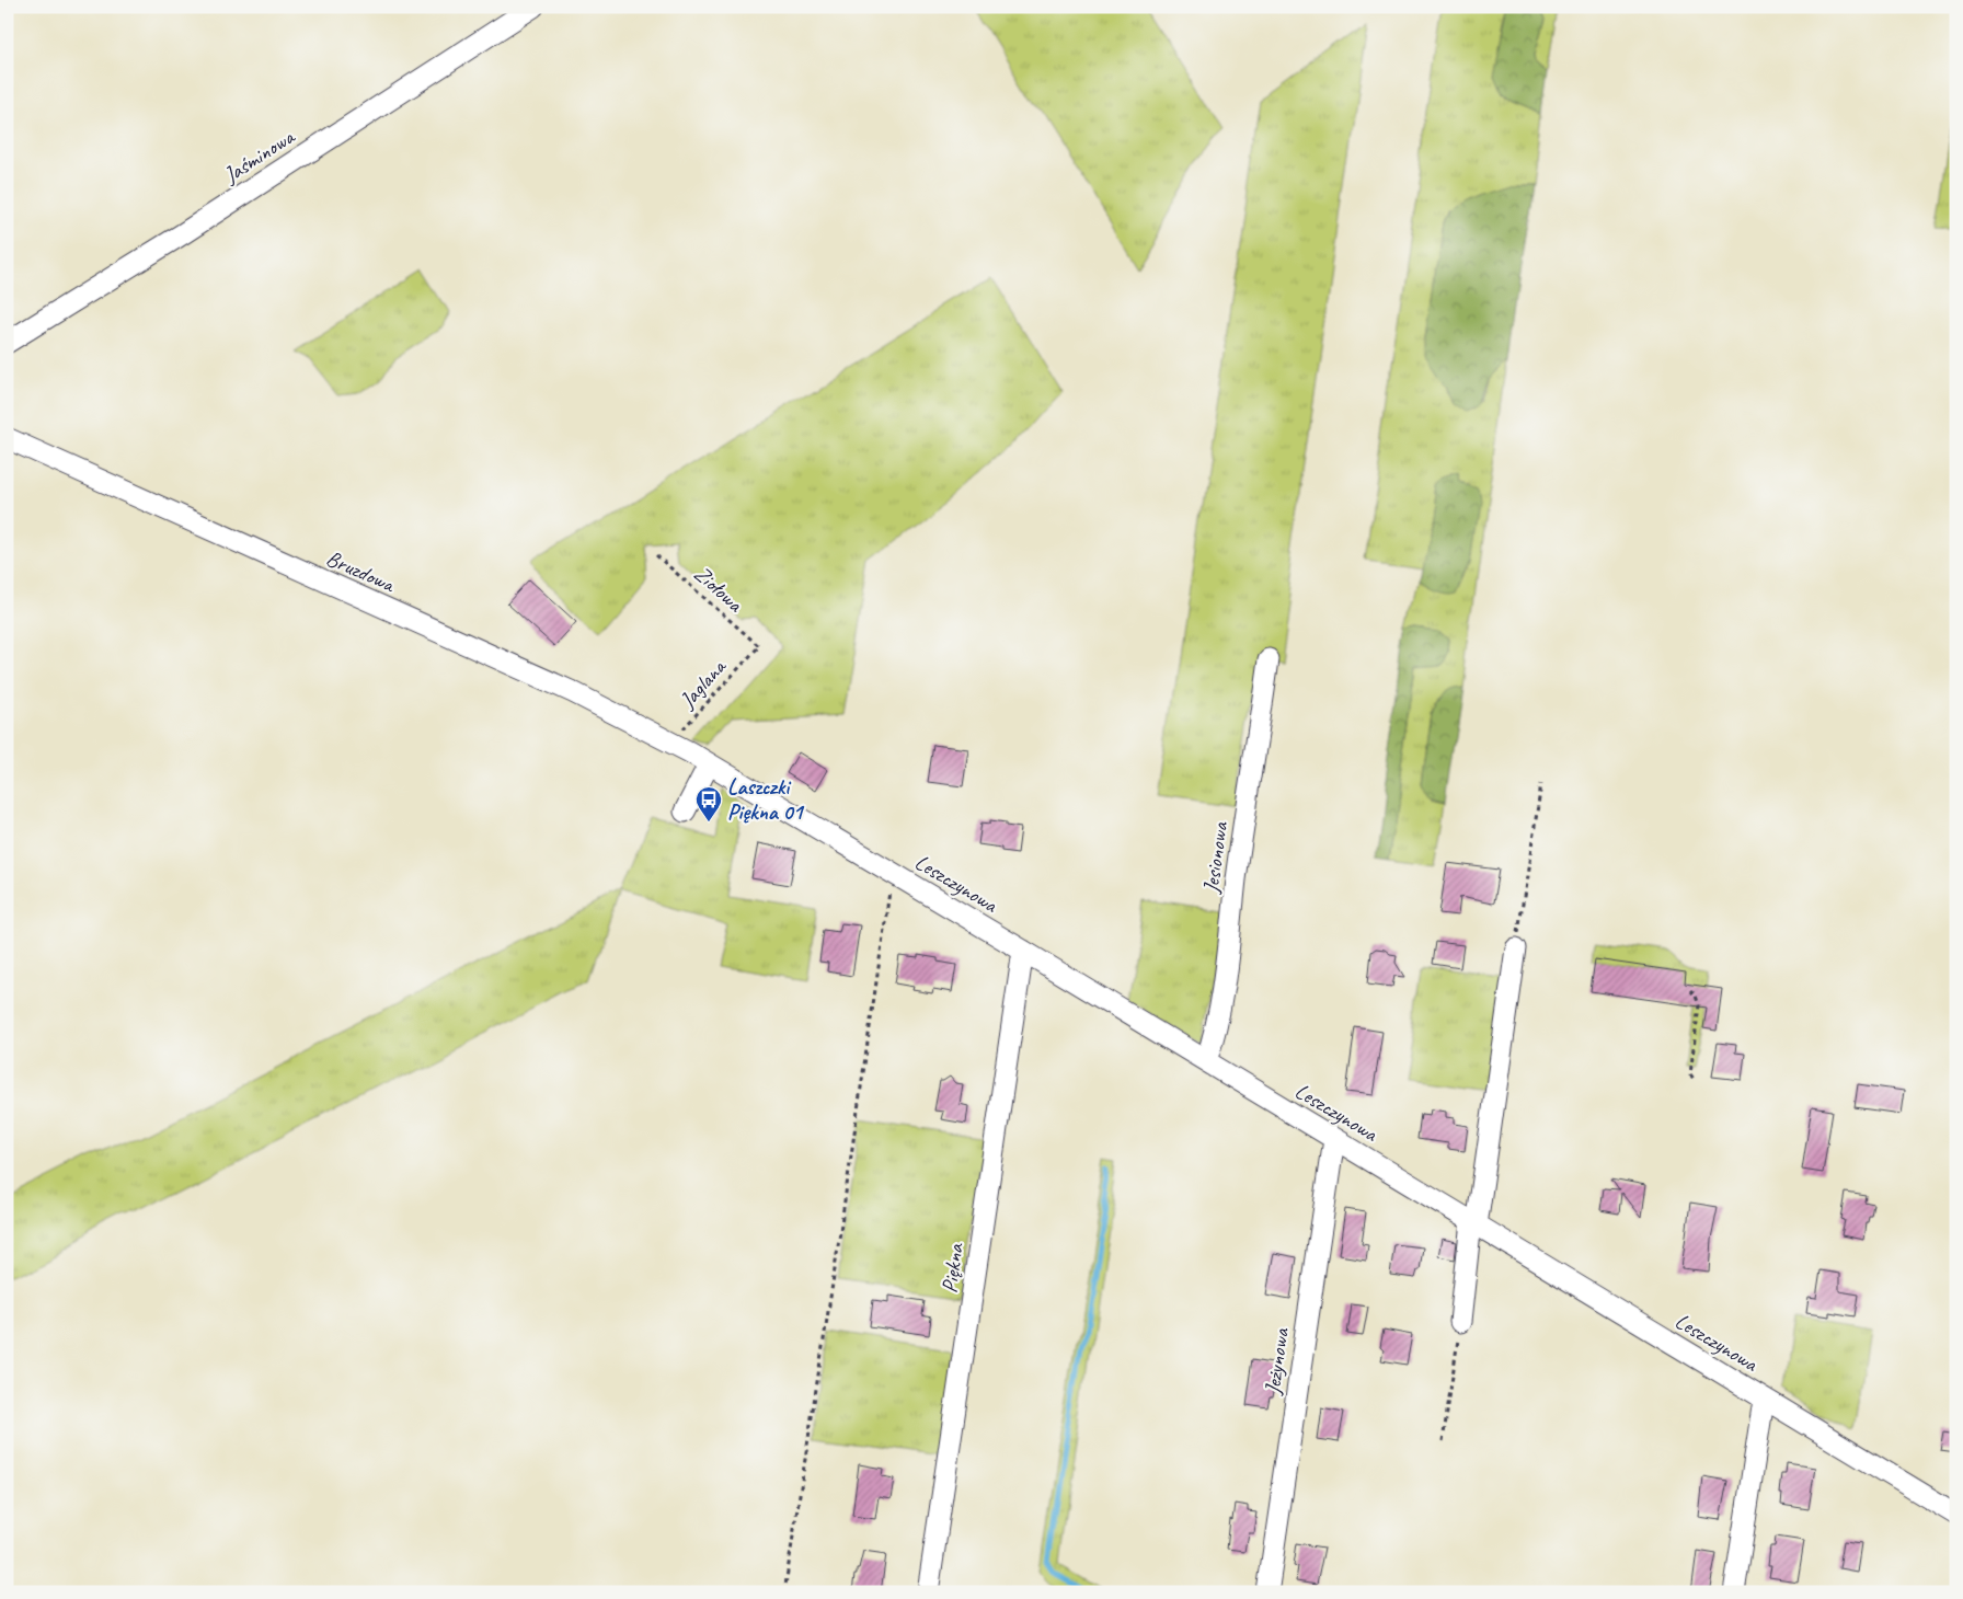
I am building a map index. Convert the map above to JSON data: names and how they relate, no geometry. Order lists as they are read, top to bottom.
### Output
{
  "streets": {
    "street": [
      "Jaśminowa",
      "Bruzdowa",
      "Jesionowa",
      "Leszczynowa",
      "Piękna",
      "Jeżynowa"
    ],
    "path": ["Ziołowa", "Jaglana"]
  },
  "crossings": [
    ["Bruzdowa", "Jaglana"],
    ["Bruzdowa", "Leszczynowa"],
    ["Ziołowa", "Jaglana"],
    ["Jesionowa", "Leszczynowa"],
    ["Leszczynowa", "Piękna"],
    ["Leszczynowa", "Jeżynowa"]
  ],
  "places": {
    "bus stop": ["Laszczki Piękna 01"]
  }
}
